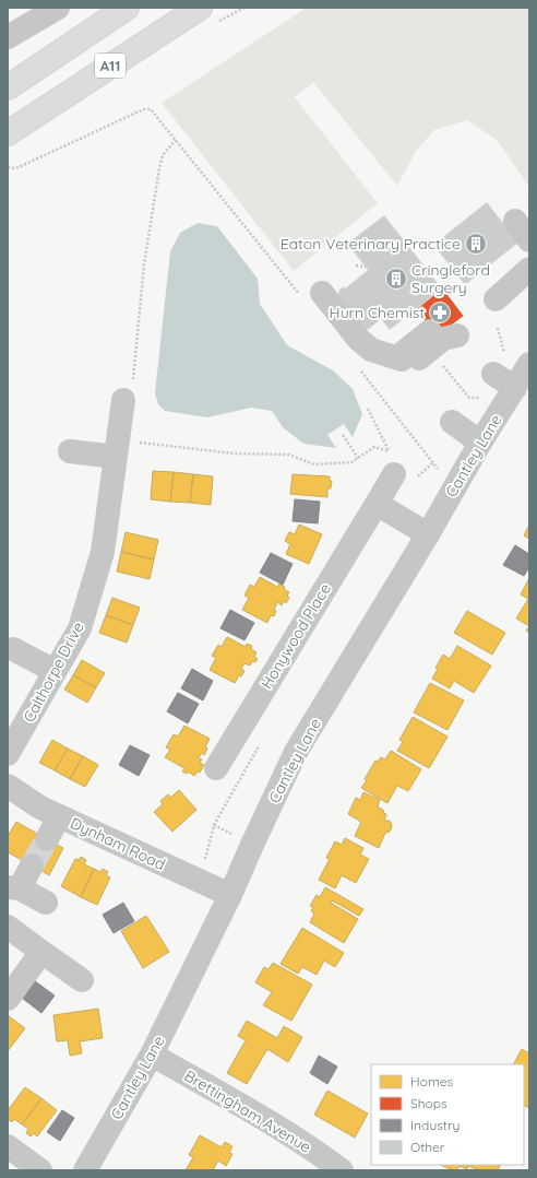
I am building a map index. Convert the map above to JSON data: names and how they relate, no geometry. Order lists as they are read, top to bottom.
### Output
{
  "streets": {
    "highway": ["A11"],
    "street": [
      "Cantley Lane",
      "Honywood Place",
      "Calthorpe Drive",
      "Dynham Road",
      "Brettingham Avenue"
    ]
  },
  "crossings": [
    ["Cantley Lane", "Dynham Road"],
    ["Cantley Lane", "Brettingham Avenue"]
  ],
  "places": {
    "building": ["Eaton Veterinary Practice", "Cringleford Surgery"],
    "pharmacy": ["Hurn Chemist"]
  },
  "legend": [
    "Homes",
    "Shops",
    "Industry",
    "Other"
  ]
}
